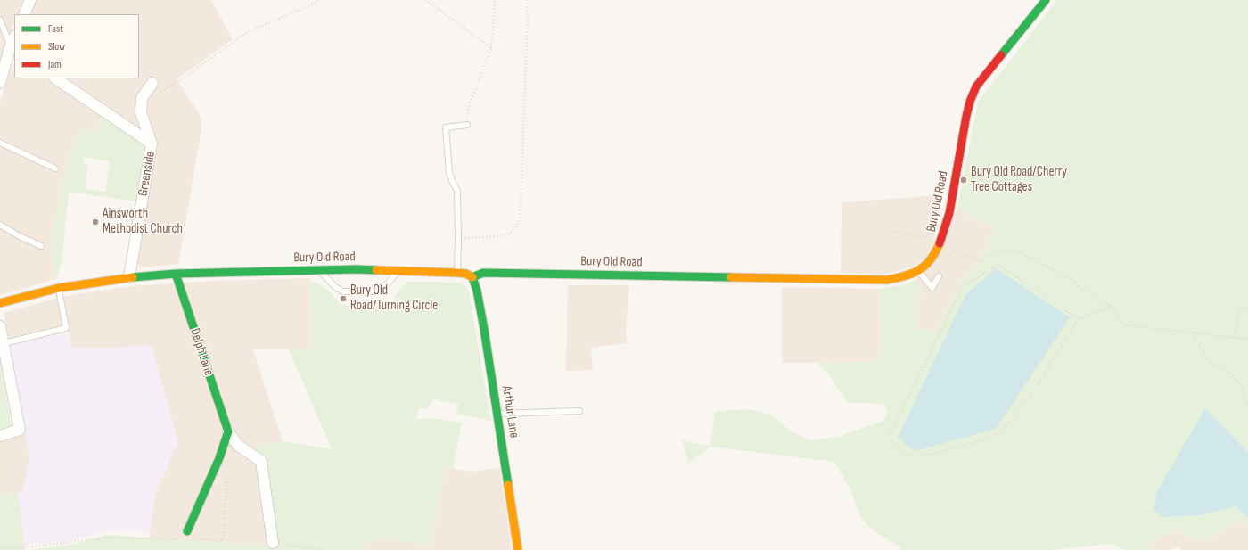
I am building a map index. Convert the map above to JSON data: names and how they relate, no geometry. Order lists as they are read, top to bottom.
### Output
{
  "streets": {
    "street": [
      "Greenside",
      "Bury Old Road",
      "Delph Lane",
      "Arthur Lane"
    ]
  },
  "crossings": [
    ["Greenside", "Bury Old Road"],
    ["Bury Old Road", "Delph Lane"],
    ["Bury Old Road", "Arthur Lane"]
  ],
  "places": ["Bury Old Road/Cherry Tree Cottages", "Ainsworth Methodist Church", "Bury Old Road/Turning Circle"],
  "legend": ["Fast", "Slow", "Jam"]
}
